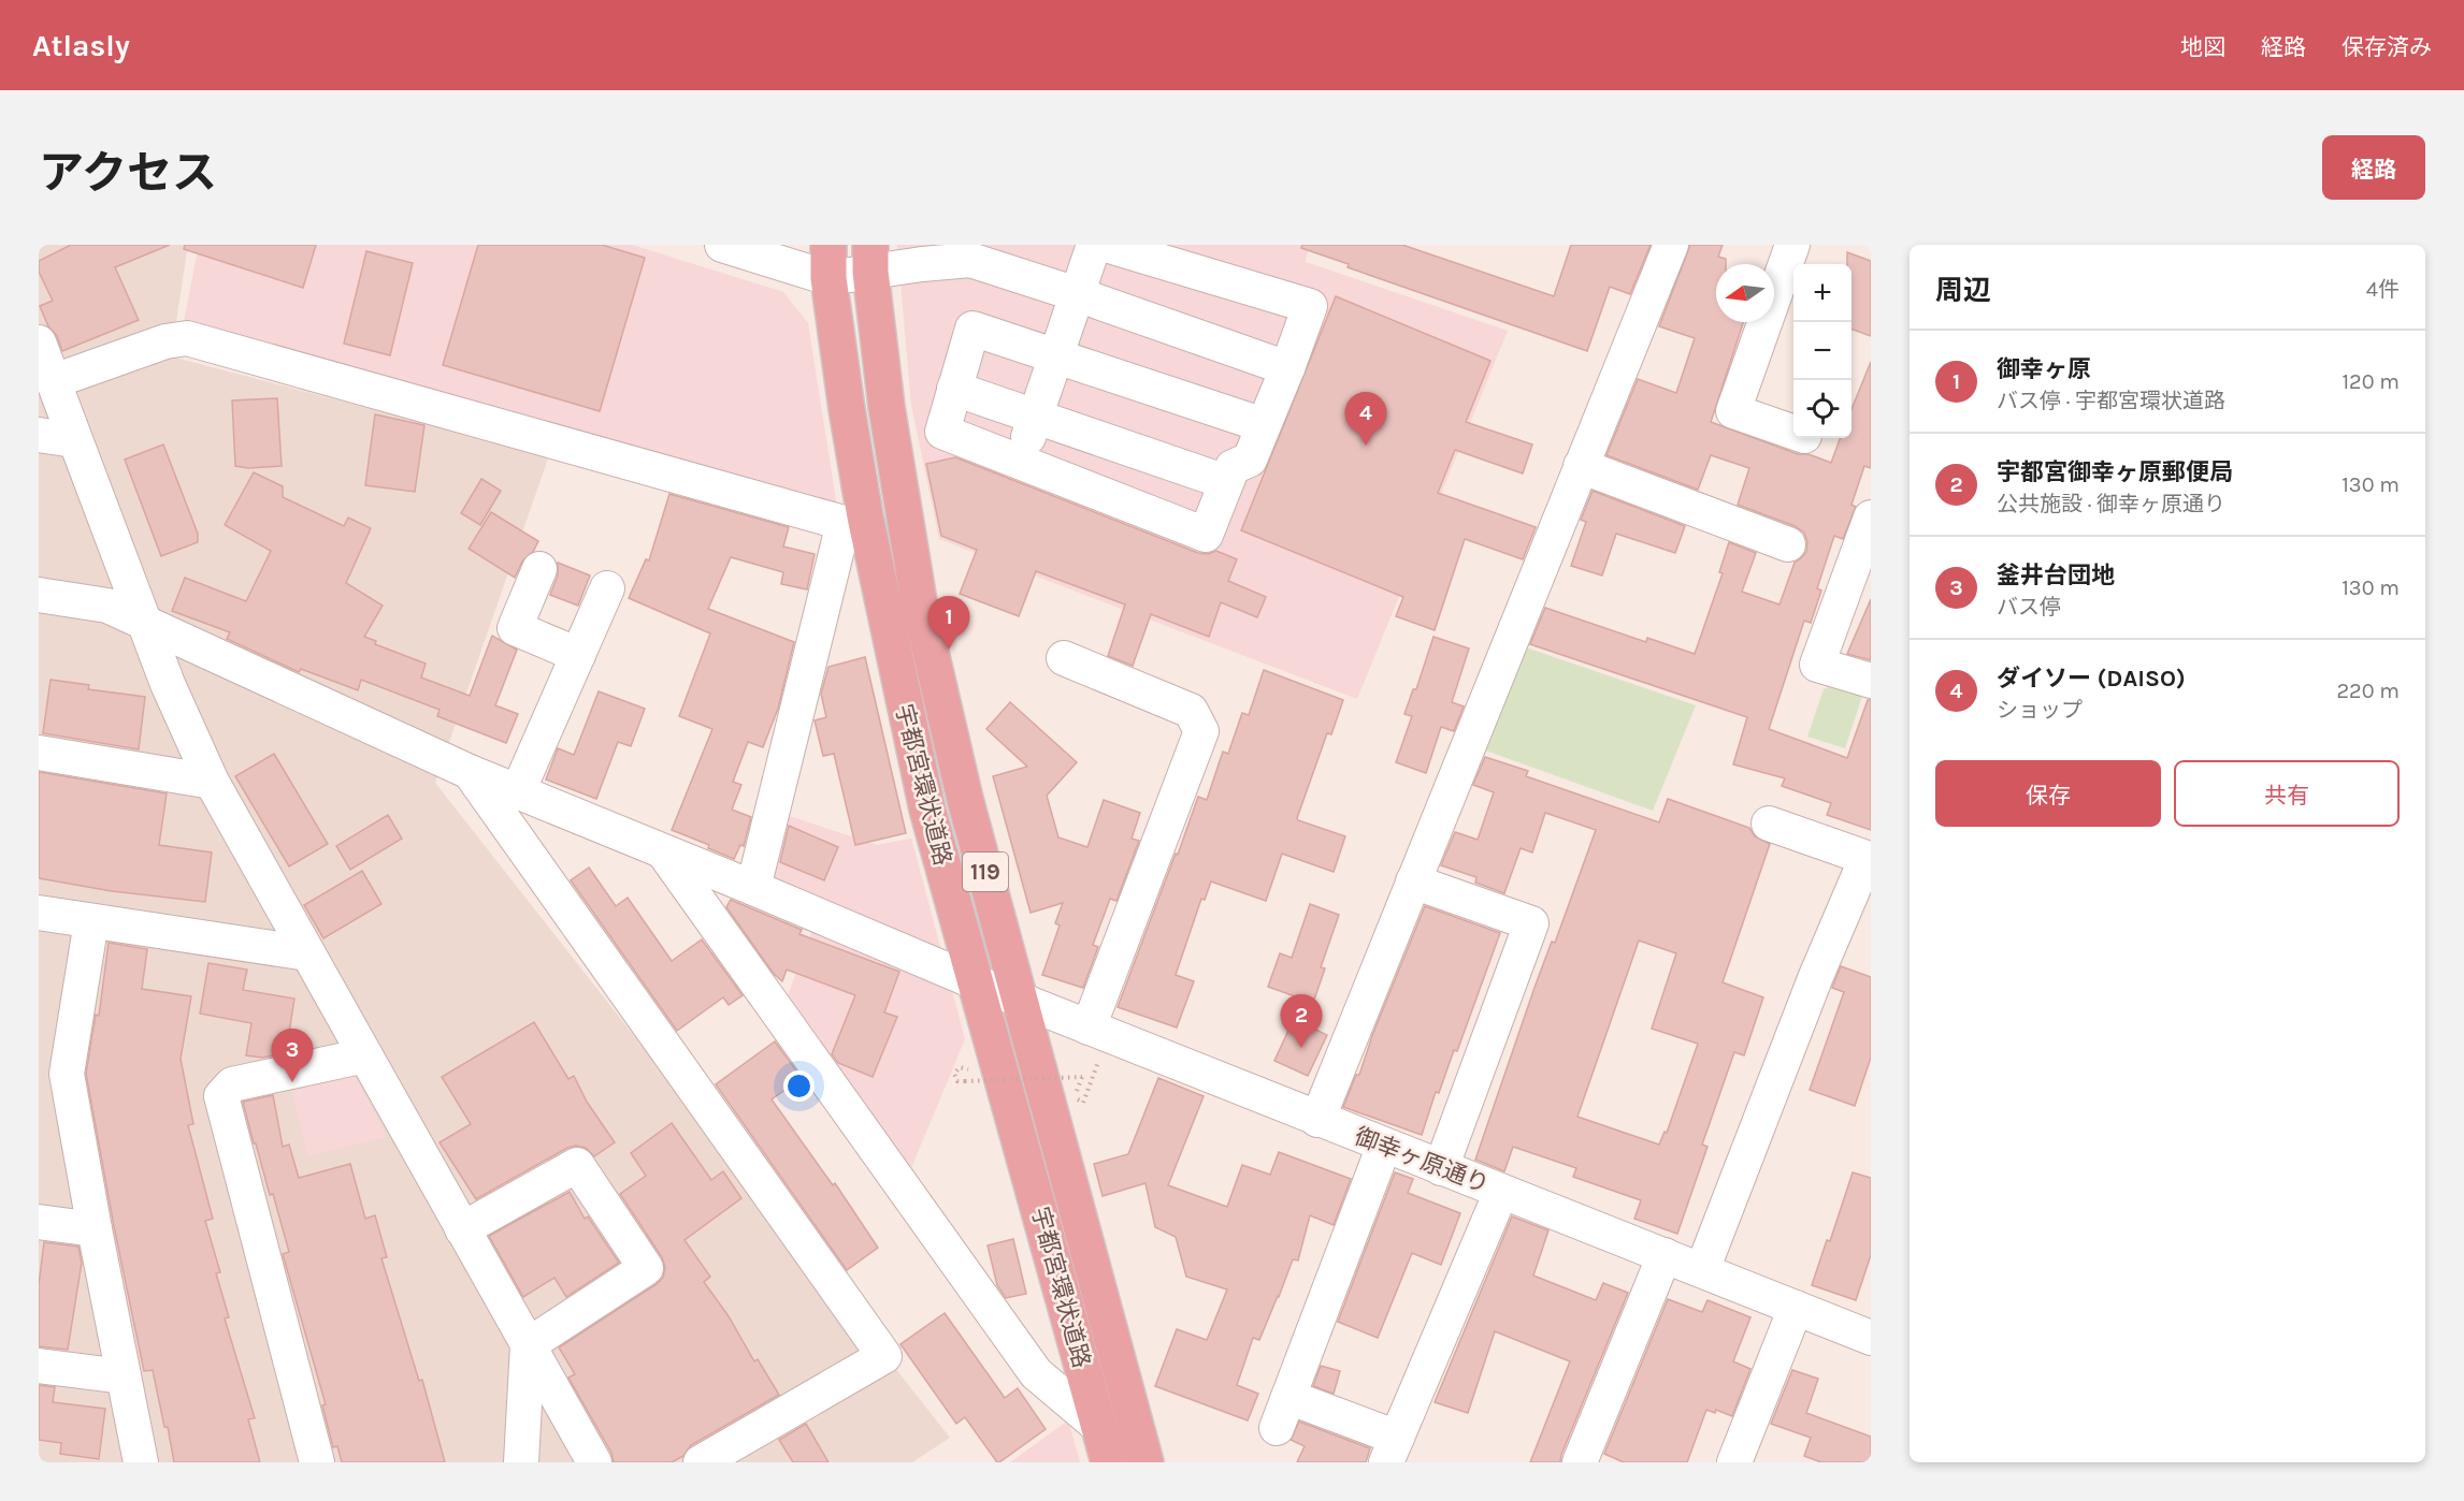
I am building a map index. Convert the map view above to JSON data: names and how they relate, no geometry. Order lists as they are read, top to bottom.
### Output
{
  "streets": {
    "highway": ["宇都宮環状道路", "119"],
    "street": ["御幸ヶ原通り"]
  },
  "crossings": [
    ["宇都宮環状道路", "御幸ヶ原通り"]
  ],
  "north": "left",
  "page": {
    "header": "Atlasly",
    "nav": ["地図", "経路", "保存済み"],
    "title": "アクセス",
    "buttons": [
      "経路",
      ["保存", "共有"]
    ],
    "heading": ["周辺", "4件"],
    "map_buttons": ["+", "−"],
    "list": [
      {
        "mark": "1",
        "name": "御幸ヶ原",
        "note": "バス停 · 宇都宮環状道路",
        "value": "120 m"
      },
      {
        "mark": "2",
        "name": "宇都宮御幸ヶ原郵便局",
        "note": "公共施設 · 御幸ヶ原通り",
        "value": "130 m"
      },
      {
        "mark": "3",
        "name": "釜井台団地",
        "note": "バス停",
        "value": "130 m"
      },
      {
        "mark": "4",
        "name": "ダイソー (DAISO)",
        "note": "ショップ",
        "value": "220 m"
      }
    ],
    "pins": [
      "4",
      "1",
      "2",
      "3"
    ]
  }
}
